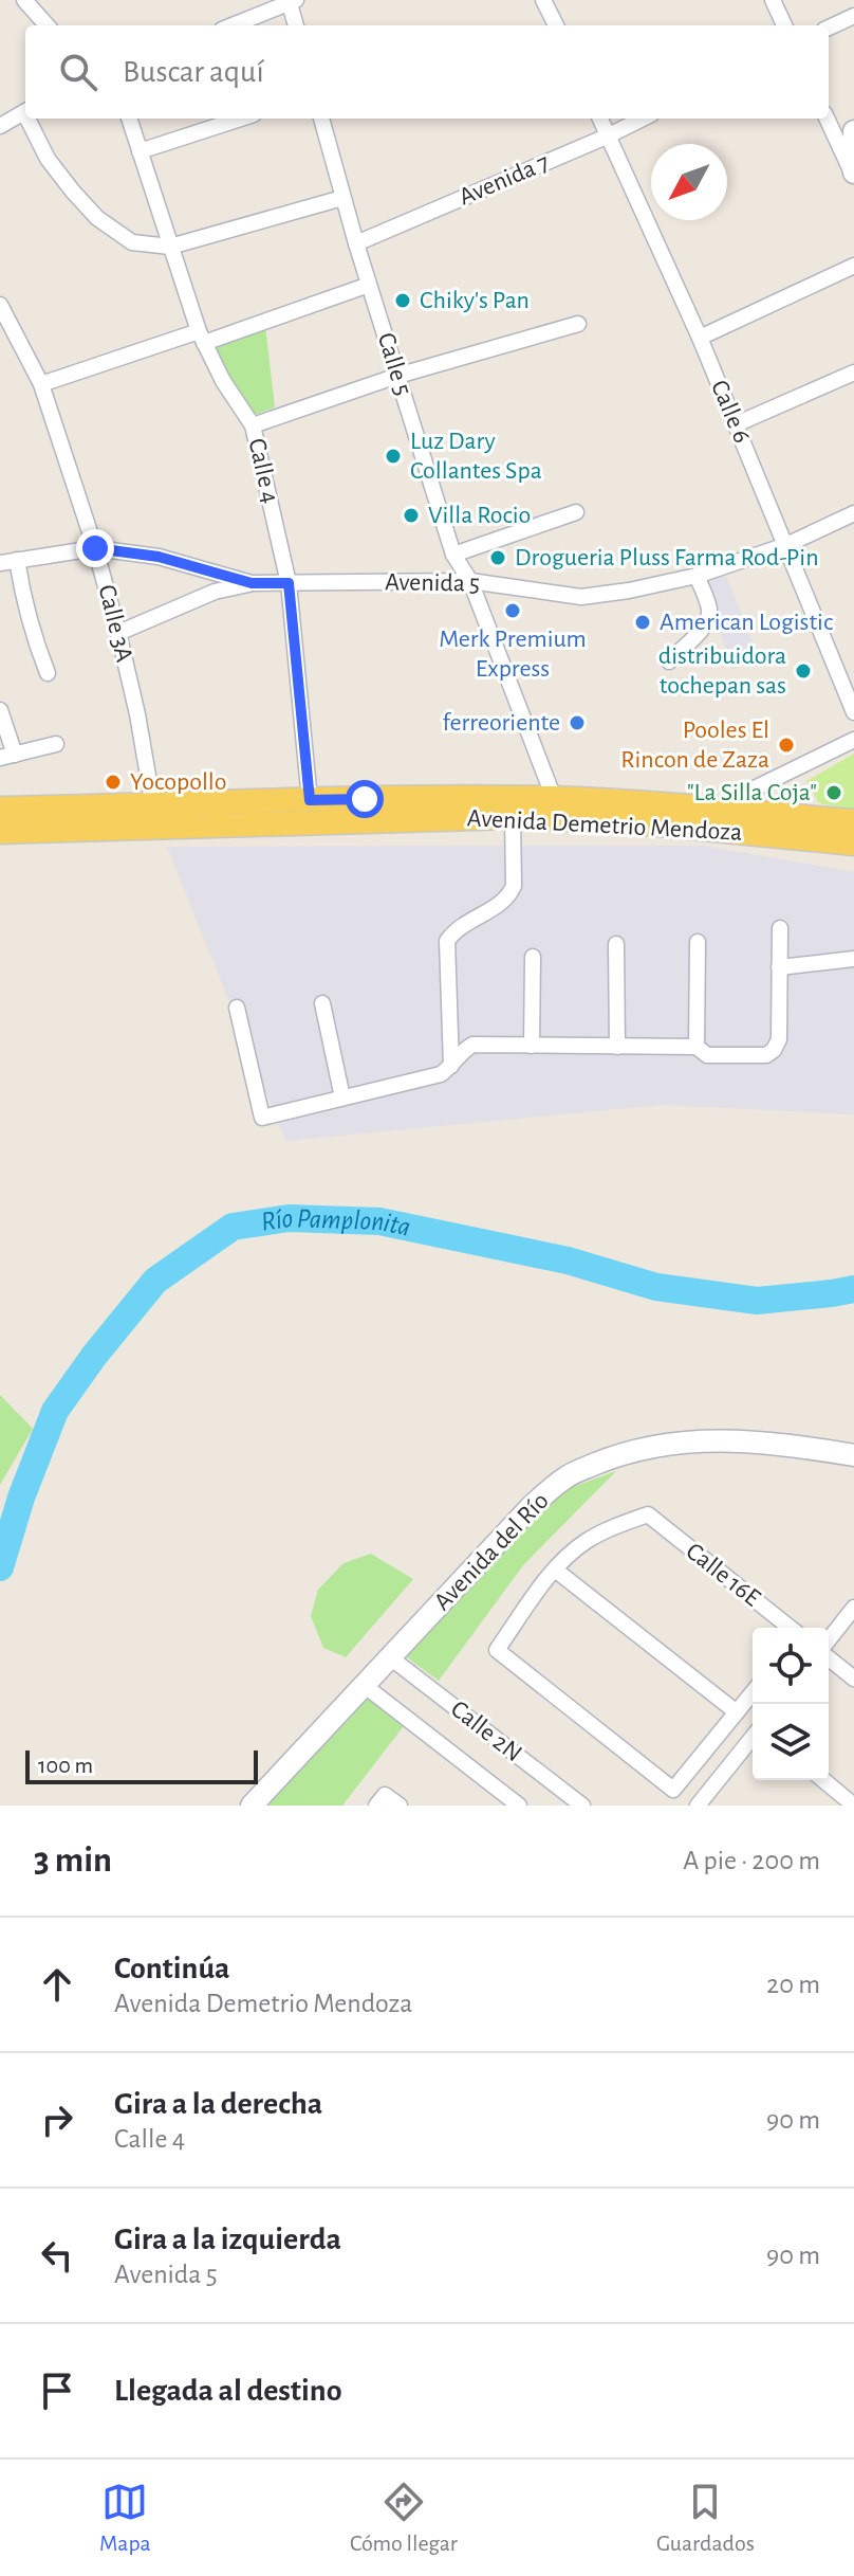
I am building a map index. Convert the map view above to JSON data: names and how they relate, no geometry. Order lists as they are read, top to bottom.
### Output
{
  "streets": {
    "main road": ["Avenida Demetrio Mendoza", "Avenida del Río"],
    "street": [
      "Avenida 7",
      "Calle 5",
      "Calle 6",
      "Calle 4",
      "Avenida 5",
      "Calle 3A",
      "Calle 16E",
      "Calle 2N"
    ]
  },
  "crossings": [
    ["Avenida 7", "Calle 5"],
    ["Avenida 7", "Calle 6"],
    ["Calle 5", "Avenida 5"],
    ["Calle 5", "Avenida Demetrio Mendoza"],
    ["Calle 6", "Avenida 5"],
    ["Calle 4", "Avenida 5"],
    ["Calle 4", "Avenida Demetrio Mendoza"],
    ["Avenida 5", "Calle 3A"],
    ["Calle 3A", "Avenida Demetrio Mendoza"],
    ["Avenida del Río", "Calle 2N"]
  ],
  "water": ["Río Pamplonita"],
  "places": [
    "Chiky's Pan",
    "Luz Dary Collantes Spa",
    "Villa Rocio",
    "Drogueria Pluss Farma Rod-Pin",
    "Merk Premium Express",
    "American Logistic",
    "distribuidora tochepan sas",
    "ferreoriente",
    "Pooles El Rincon de Zaza",
    "Yocopollo",
    "\"La Silla Coja\""
  ],
  "scale_bar": "100 m",
  "north": "bottom left",
  "page": {
    "search": "Buscar aquí",
    "scale": "100 m",
    "heading": ["3 min", "A pie · 200 m"],
    "list": [
      ["Continúa", "Avenida Demetrio Mendoza", "20 m"],
      ["Gira a la derecha", "Calle 4", "90 m"],
      ["Gira a la izquierda", "Avenida 5", "90 m"],
      "Llegada al destino"
    ],
    "nav": ["Mapa", "Cómo llegar", "Guardados"]
  }
}
